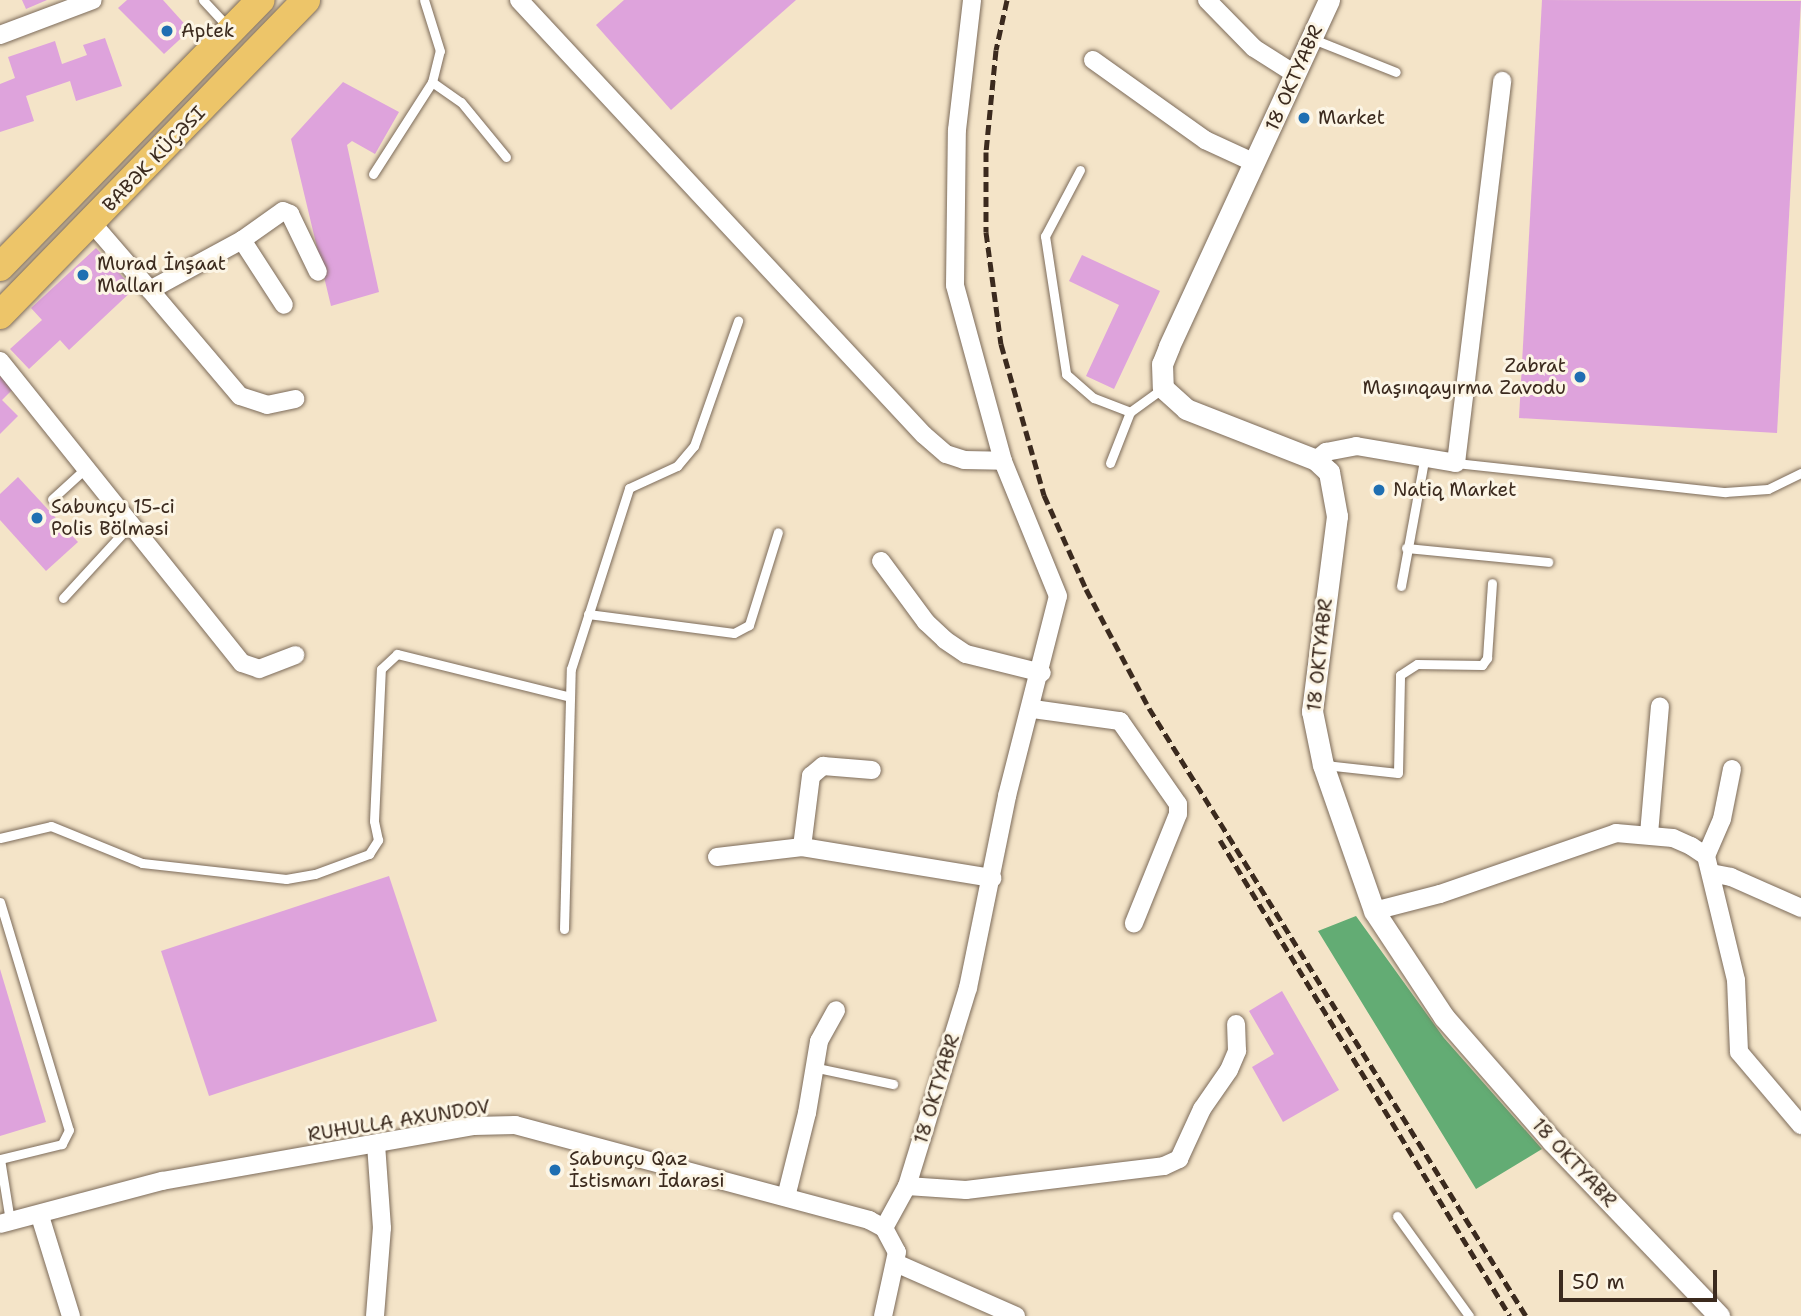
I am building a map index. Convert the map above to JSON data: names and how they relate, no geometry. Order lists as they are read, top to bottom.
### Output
{
  "streets": {
    "main road": ["BABƏK KÜÇƏSI"],
    "street": ["18 OKTYABR", "RUHULLA AXUNDOV"]
  },
  "crossings": [
    ["18 OKTYABR", "RUHULLA AXUNDOV"]
  ],
  "places": [
    "Aptek",
    "Market",
    "Murad İnşaat Malları",
    "Zabrat Maşınqayırma Zavodu",
    "Natiq Market",
    "Sabunçu 15-ci Polis Bölməsi",
    "Sabunçu Qaz İstismarı İdarəsi"
  ],
  "scale_bar": "50 m"
}
